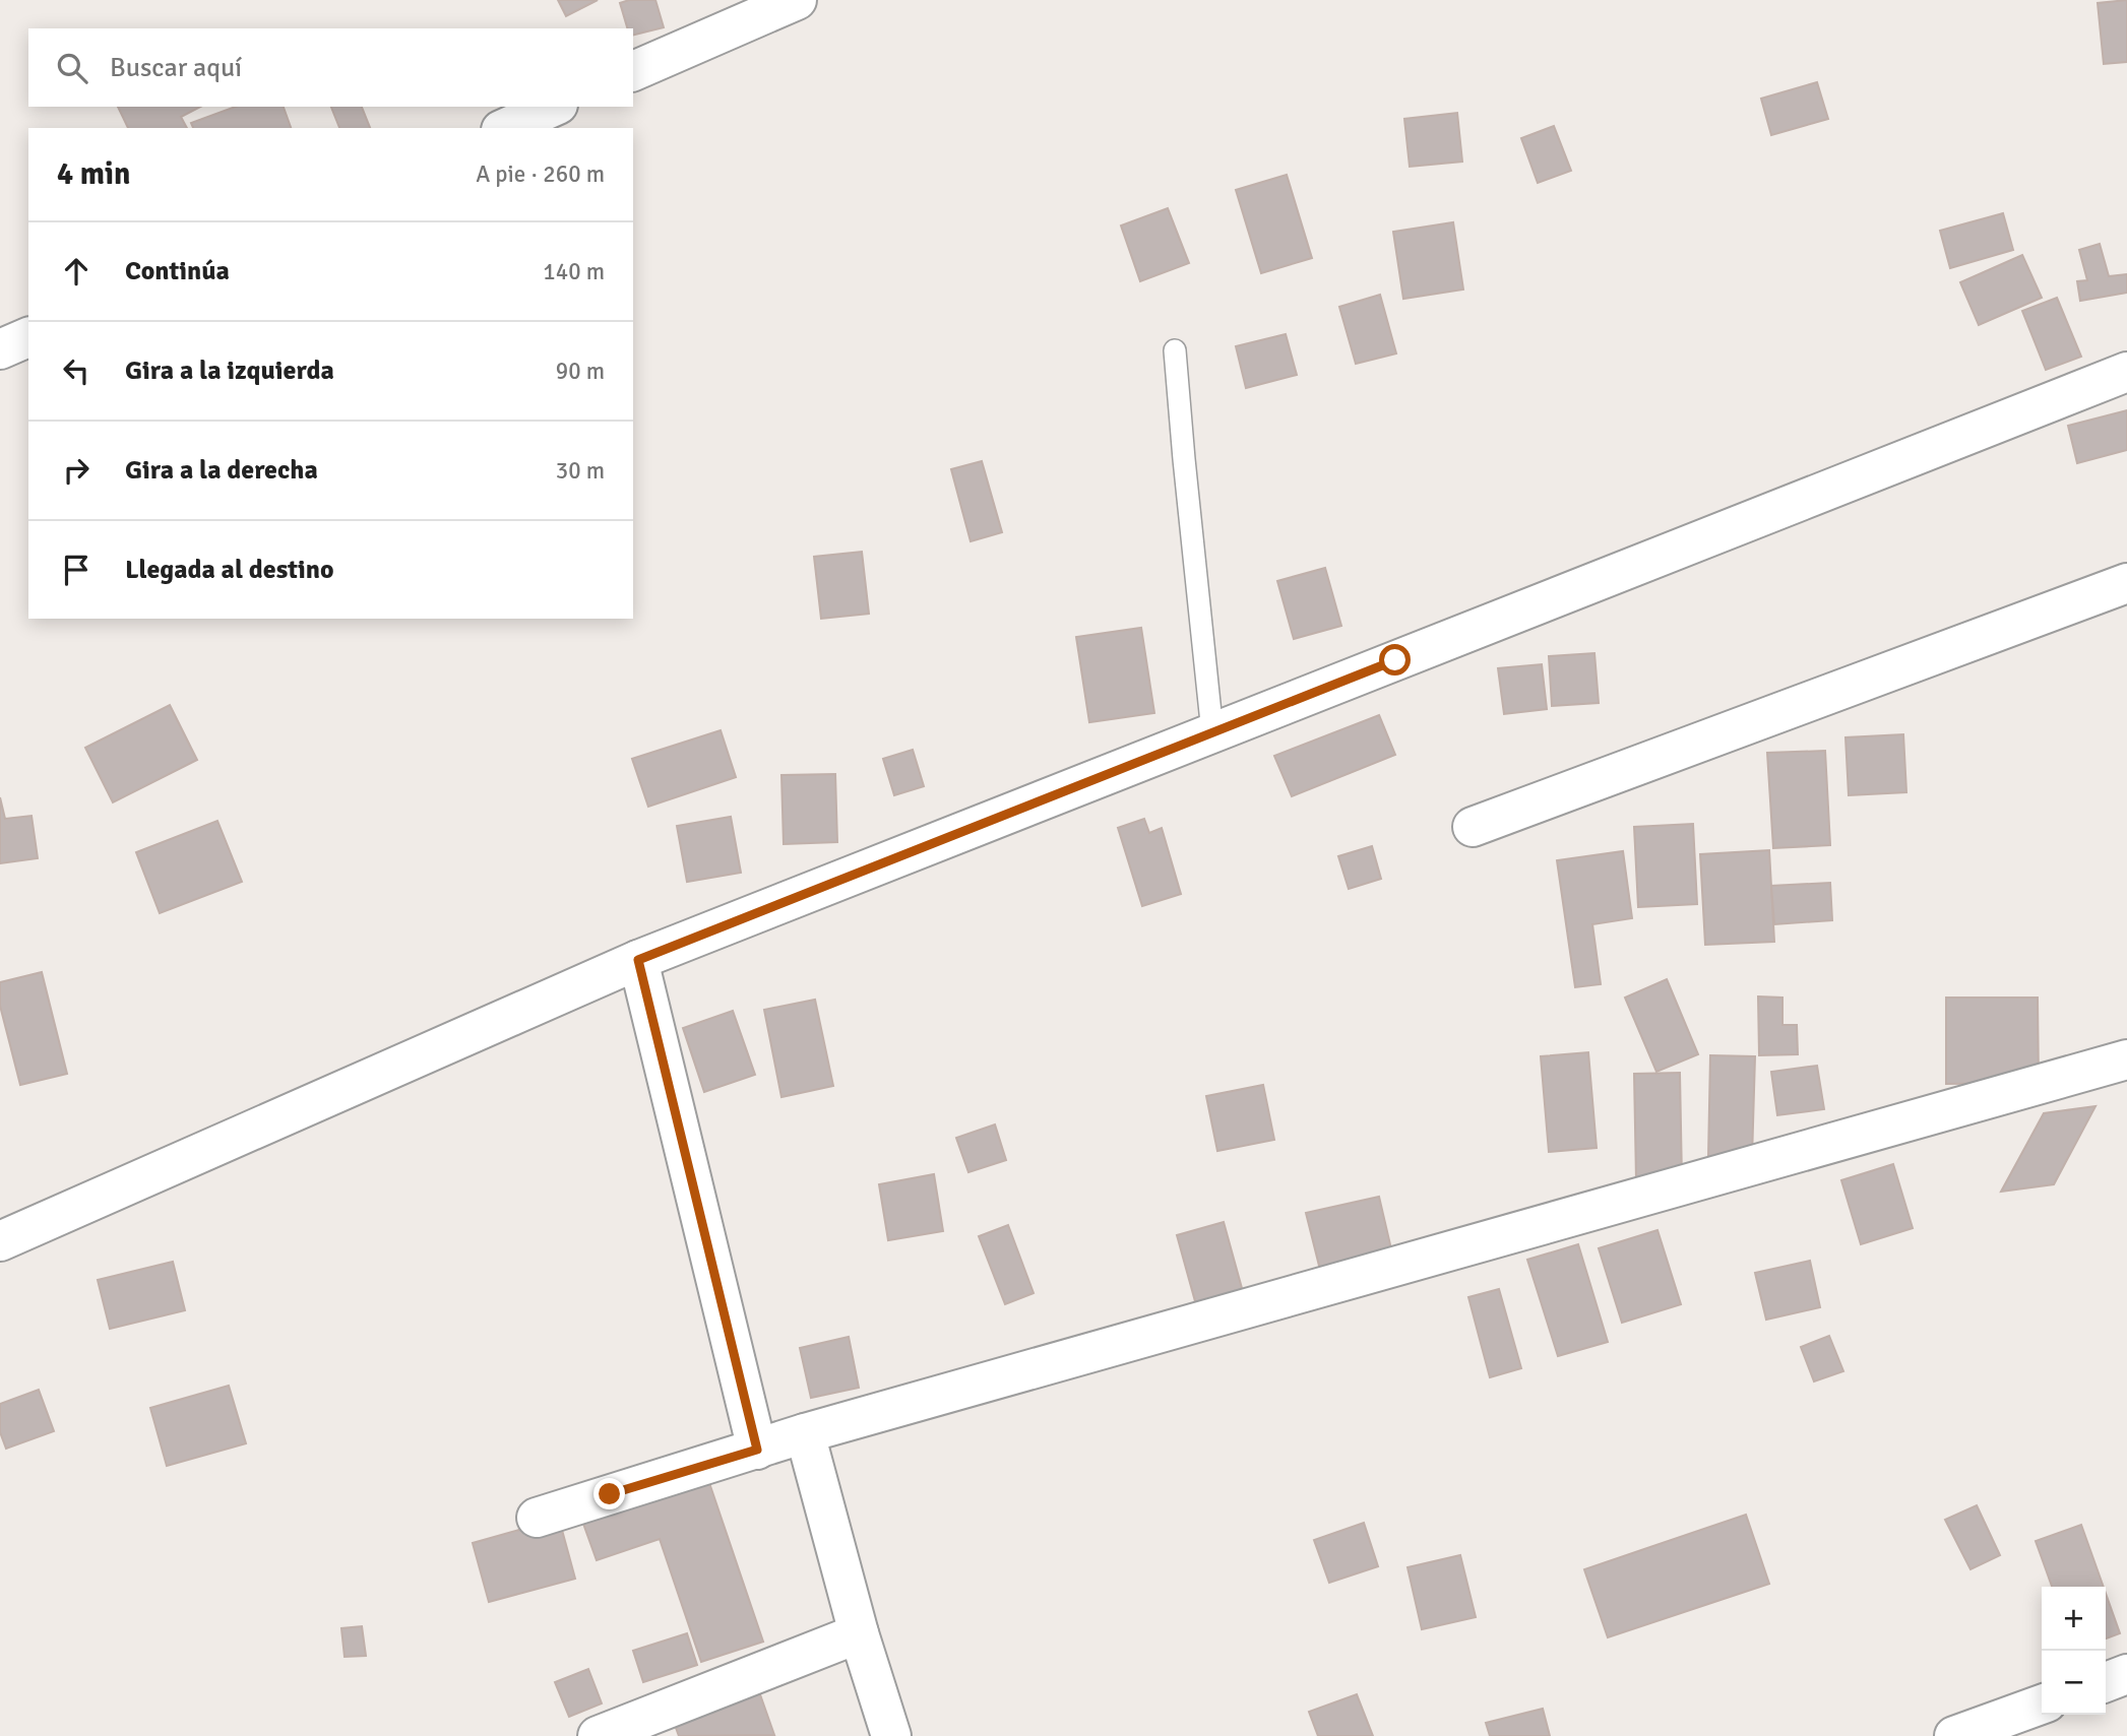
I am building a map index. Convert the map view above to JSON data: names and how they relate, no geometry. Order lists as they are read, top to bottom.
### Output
{
  "page": {
    "search": "Buscar aquí",
    "heading": ["4 min", "A pie · 260 m"],
    "list": [
      ["Continúa", "140 m"],
      ["Gira a la izquierda", "90 m"],
      ["Gira a la derecha", "30 m"],
      "Llegada al destino"
    ],
    "map_buttons": ["+", "−"]
  }
}
